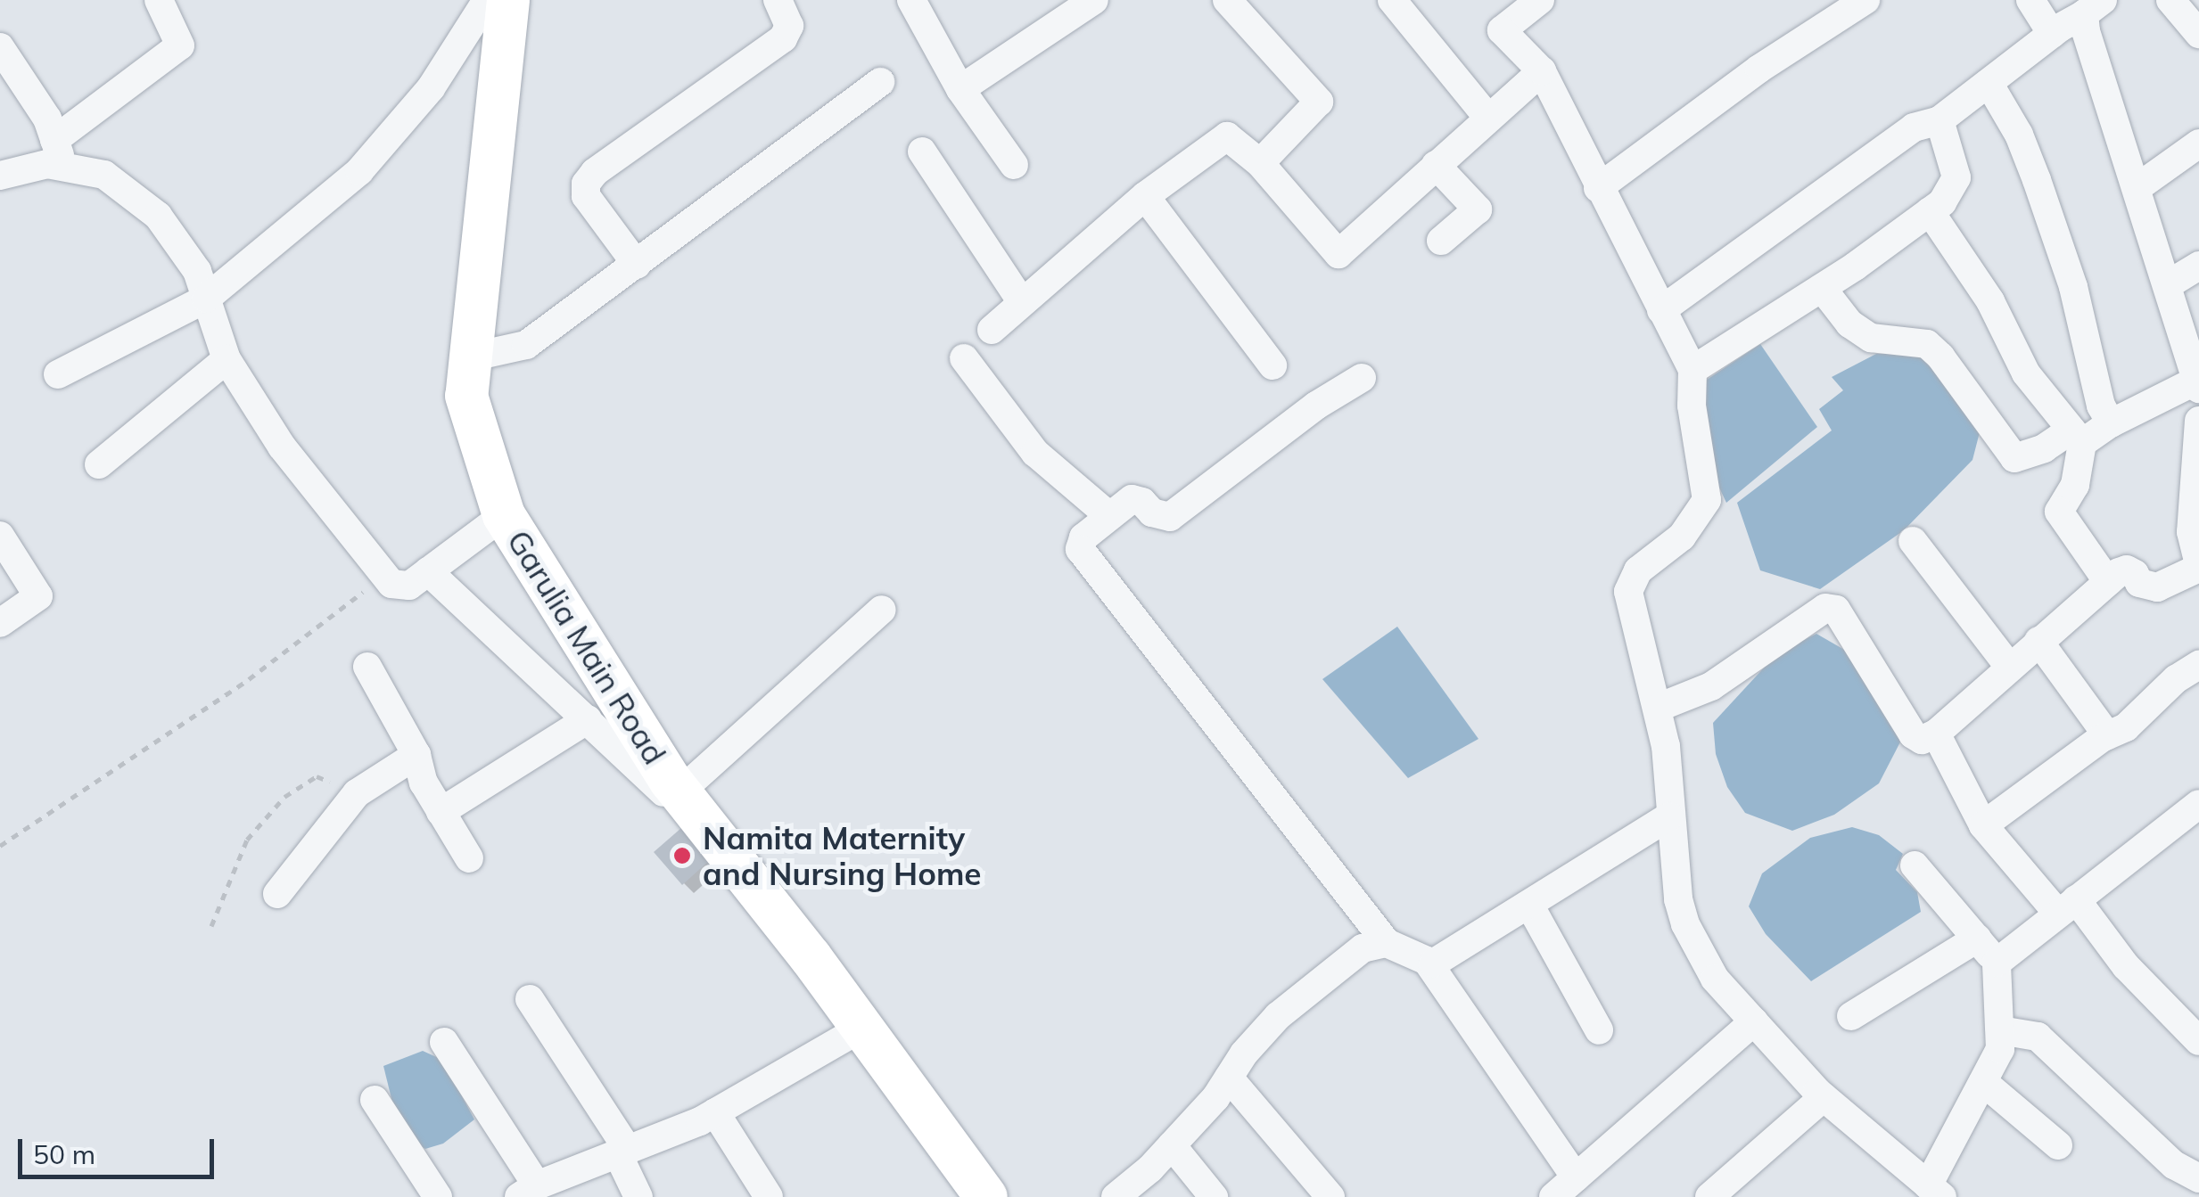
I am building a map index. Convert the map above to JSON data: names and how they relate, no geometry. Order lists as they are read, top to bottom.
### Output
{
  "streets": {
    "street": ["Garulia Main Road"]
  },
  "places": ["Namita Maternity and Nursing Home"],
  "scale_bar": "50 m"
}
